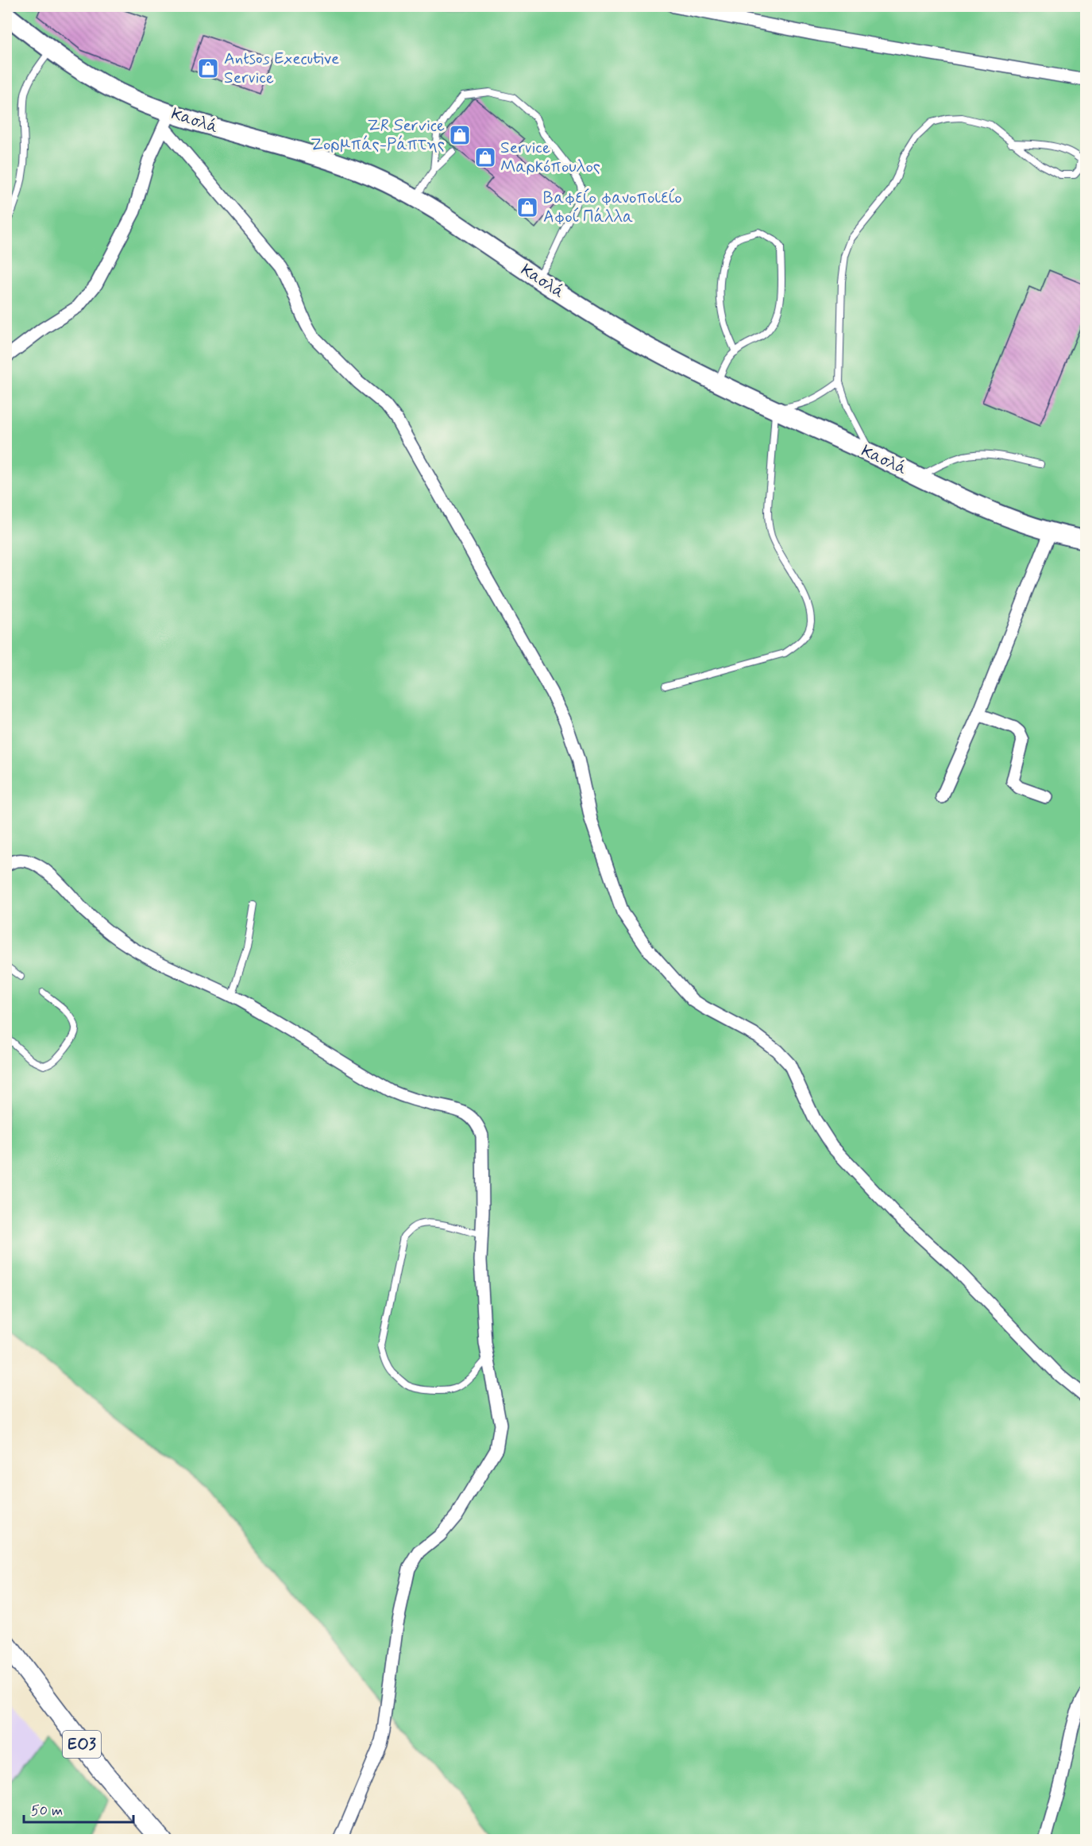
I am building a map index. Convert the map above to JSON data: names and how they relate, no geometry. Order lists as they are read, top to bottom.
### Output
{
  "streets": {
    "main road": ["ΕΟ3"],
    "street": ["Κασλά"]
  },
  "places": {
    "shop": [
      "Antsos Executive Service",
      "ZR Service Ζορμπάς-Ράπτης",
      "Service Μαρκόπουλος",
      "Βαφείο φανοποιείο Αφοί Πάλλα"
    ]
  },
  "scale_bar": "50 m"
}
